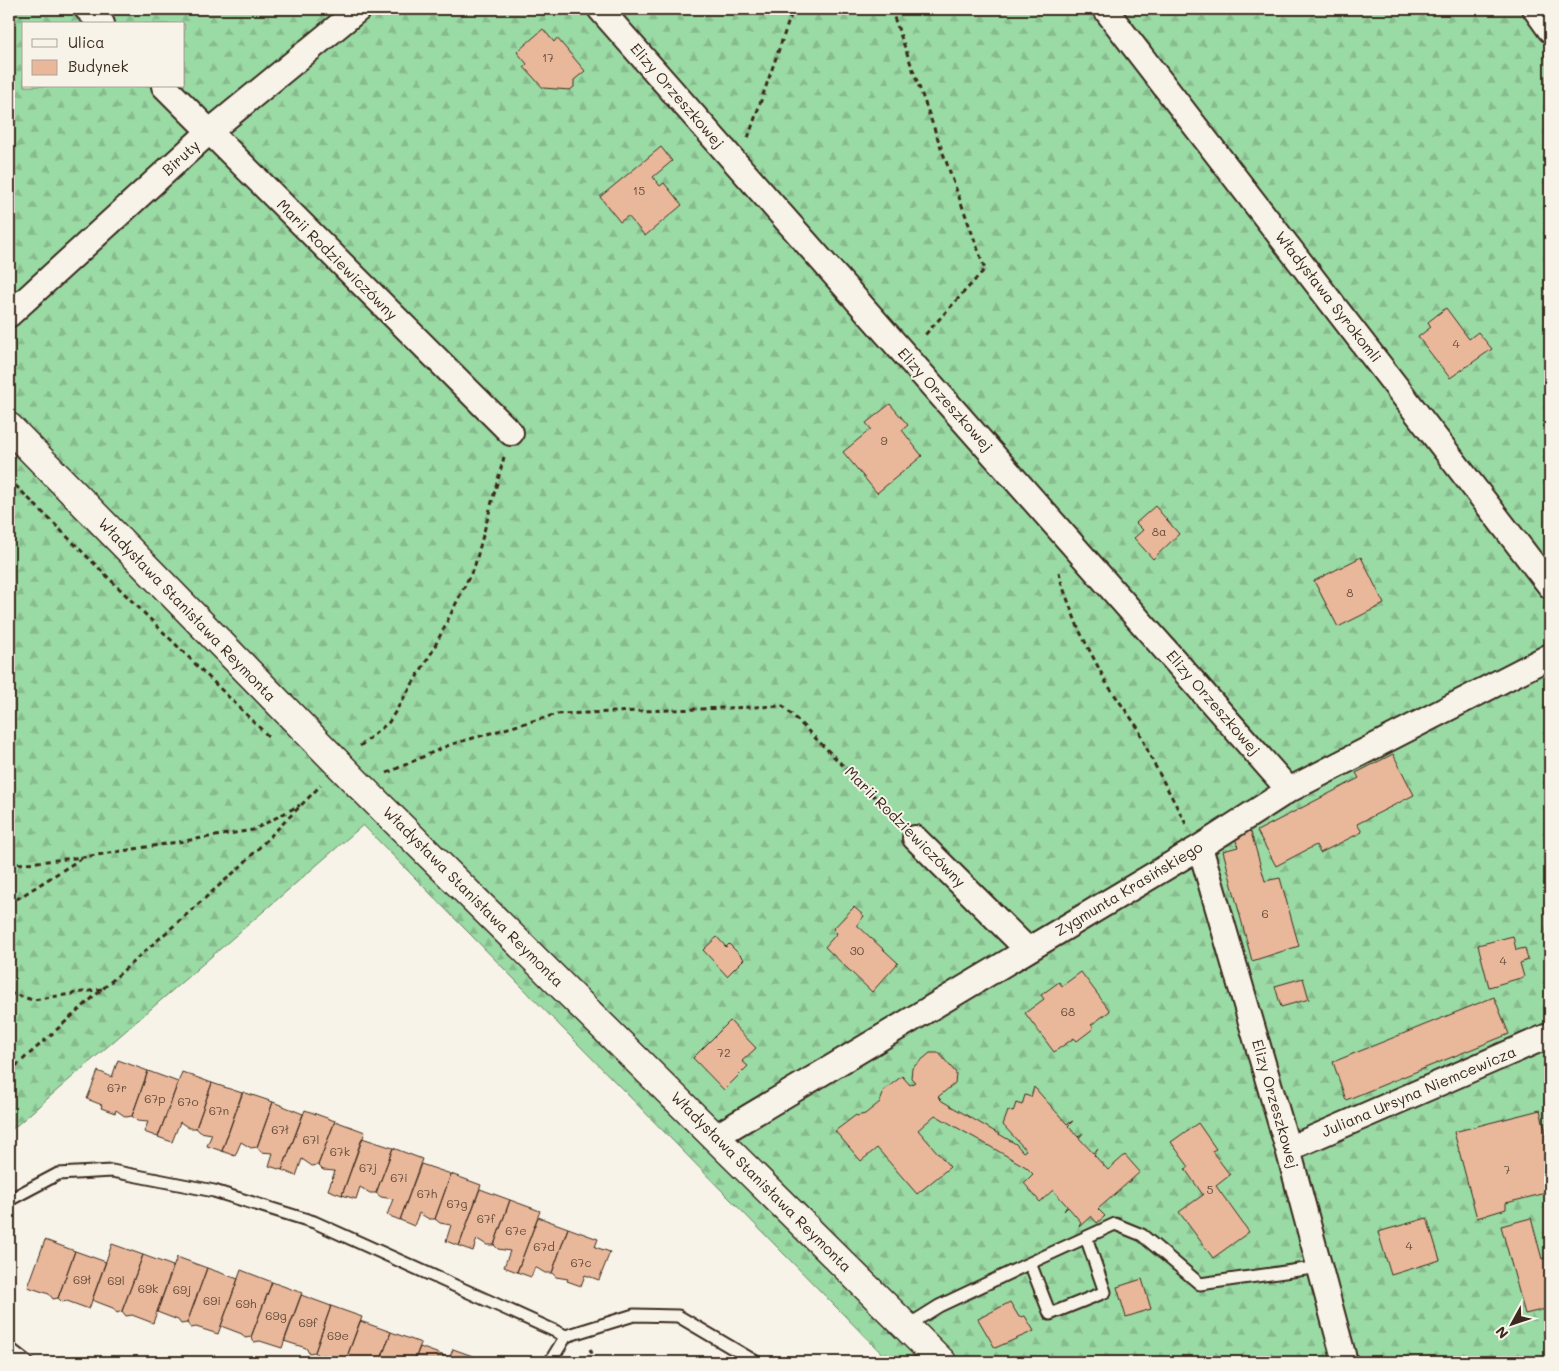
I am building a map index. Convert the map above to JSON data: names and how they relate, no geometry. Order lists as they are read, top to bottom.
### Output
{
  "streets": {
    "street": [
      "Elizy Orzeszkowej",
      "Biruty",
      "Marii Rodziewiczówny",
      "Władysława Syrokomli",
      "Władysława Stanisława Reymonta",
      "Zygmunta Krasińskiego",
      "Juliana Ursyna Niemcewicza"
    ]
  },
  "crossings": [
    ["Elizy Orzeszkowej", "Zygmunta Krasińskiego"],
    ["Elizy Orzeszkowej", "Juliana Ursyna Niemcewicza"],
    ["Biruty", "Marii Rodziewiczówny"],
    ["Marii Rodziewiczówny", "Władysława Stanisława Reymonta"],
    ["Marii Rodziewiczówny", "Zygmunta Krasińskiego"],
    ["Władysława Stanisława Reymonta", "Zygmunta Krasińskiego"]
  ],
  "house_numbers": [
    "17",
    "15",
    "4",
    "9",
    "8a",
    "8",
    "6",
    "30",
    "4",
    "68",
    "72",
    "67r",
    "67p",
    "67o",
    "67n",
    "67ł",
    "67l",
    "67k",
    "67j",
    "7",
    "67i",
    "5",
    "67h",
    "67g",
    "67f",
    "67e",
    "4",
    "67d",
    "67c",
    "69ł",
    "69l",
    "69k",
    "69j",
    "69i",
    "69h",
    "69g",
    "69f",
    "69e"
  ],
  "legend": ["Ulica", "Budynek"],
  "north": "bottom left"
}
